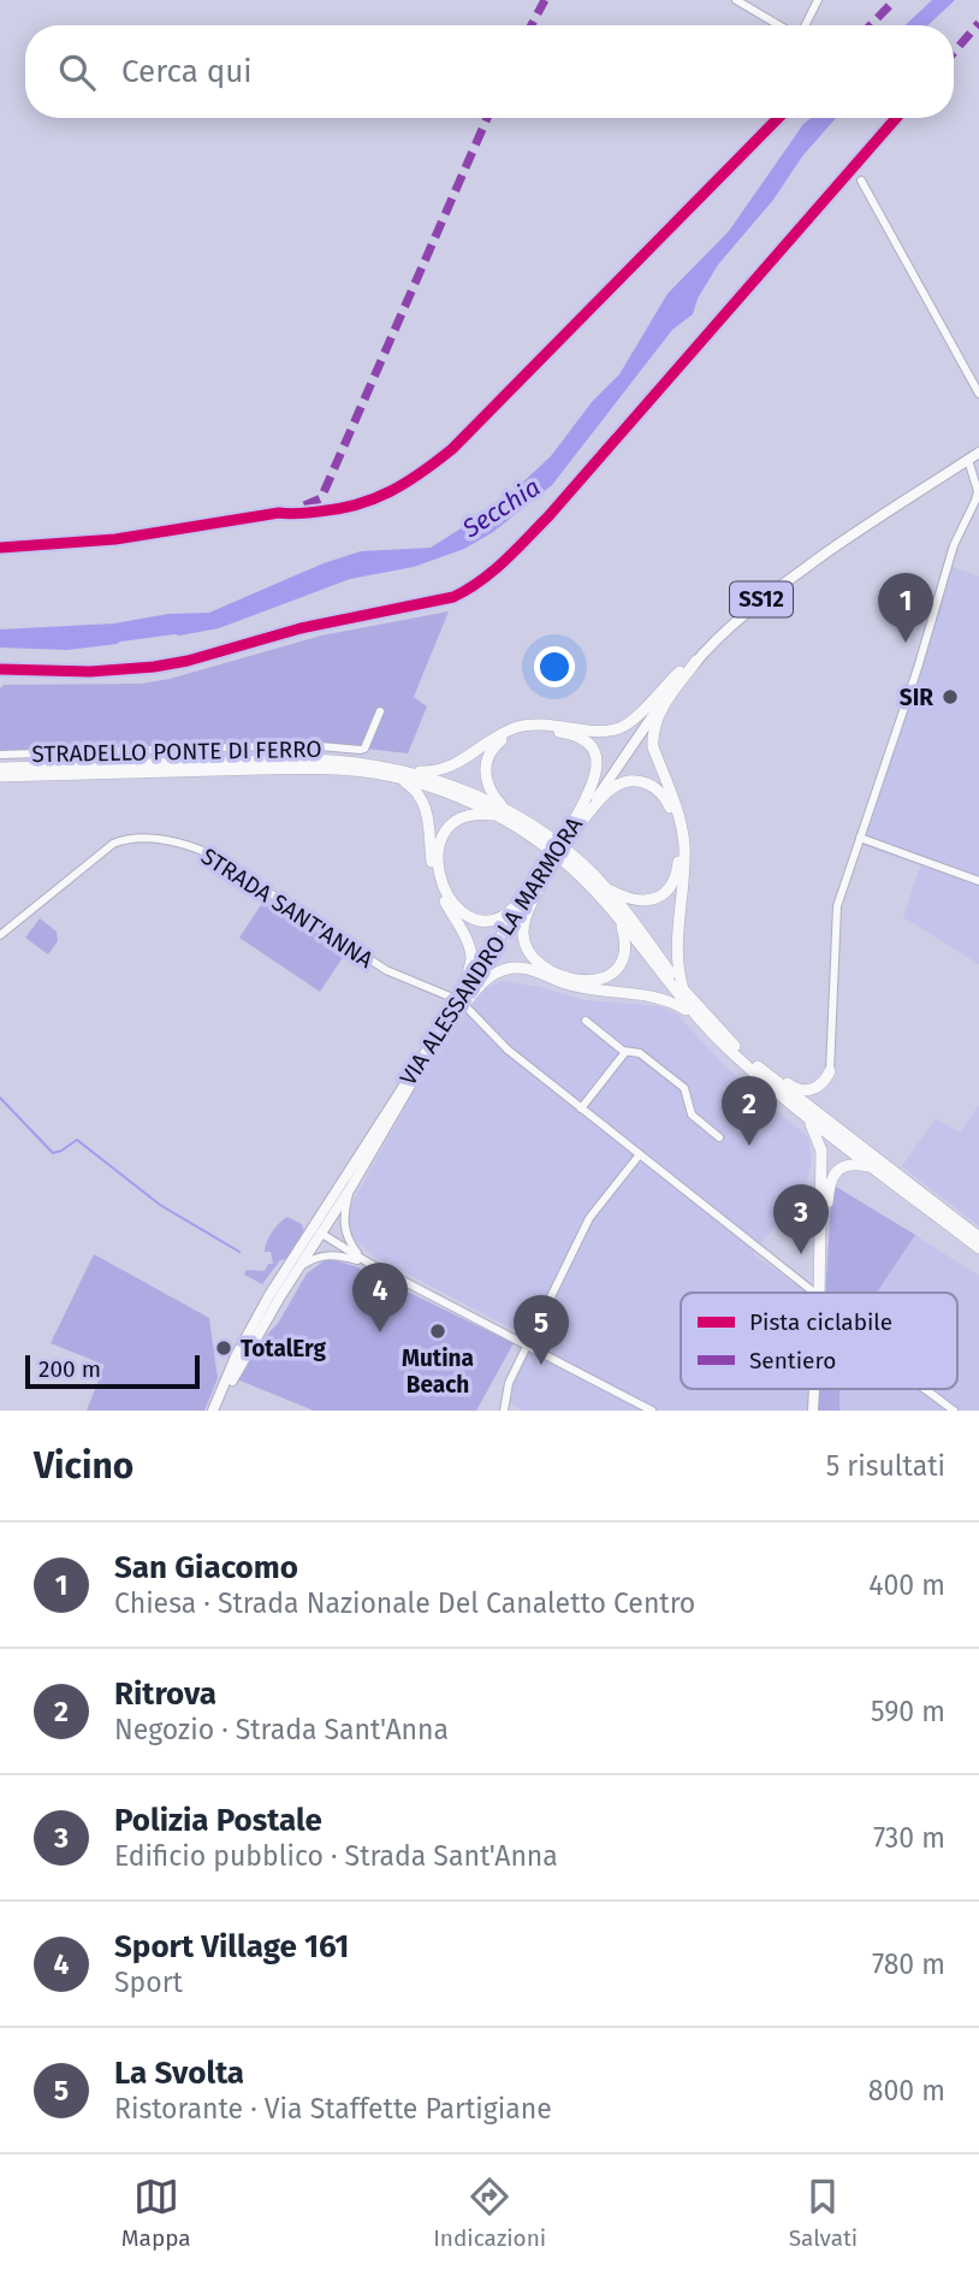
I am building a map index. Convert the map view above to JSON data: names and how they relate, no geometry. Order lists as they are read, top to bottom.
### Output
{
  "streets": {
    "main road": ["SS12", "VIA ALESSANDRO LA MARMORA"],
    "street": ["STRADELLO PONTE DI FERRO", "STRADA SANT'ANNA"]
  },
  "water": ["Secchia"],
  "places": ["SIR", "Mutina Beach", "TotalErg"],
  "legend": ["Pista ciclabile", "Sentiero"],
  "scale_bar": "200 m",
  "page": {
    "search": "Cerca qui",
    "pins": [
      "1",
      "2",
      "3",
      "4",
      "5"
    ],
    "scale": "200 m",
    "heading": ["Vicino", "5 risultati"],
    "list": [
      {
        "mark": "1",
        "name": "San Giacomo",
        "note": "Chiesa · Strada Nazionale Del Canaletto Centro",
        "value": "400 m"
      },
      {
        "mark": "2",
        "name": "Ritrova",
        "note": "Negozio · Strada Sant'Anna",
        "value": "590 m"
      },
      {
        "mark": "3",
        "name": "Polizia Postale",
        "note": "Edificio pubblico · Strada Sant'Anna",
        "value": "730 m"
      },
      {
        "mark": "4",
        "name": "Sport Village 161",
        "note": "Sport",
        "value": "780 m"
      },
      {
        "mark": "5",
        "name": "La Svolta",
        "note": "Ristorante · Via Staffette Partigiane",
        "value": "800 m"
      }
    ],
    "nav": ["Mappa", "Indicazioni", "Salvati"]
  }
}
